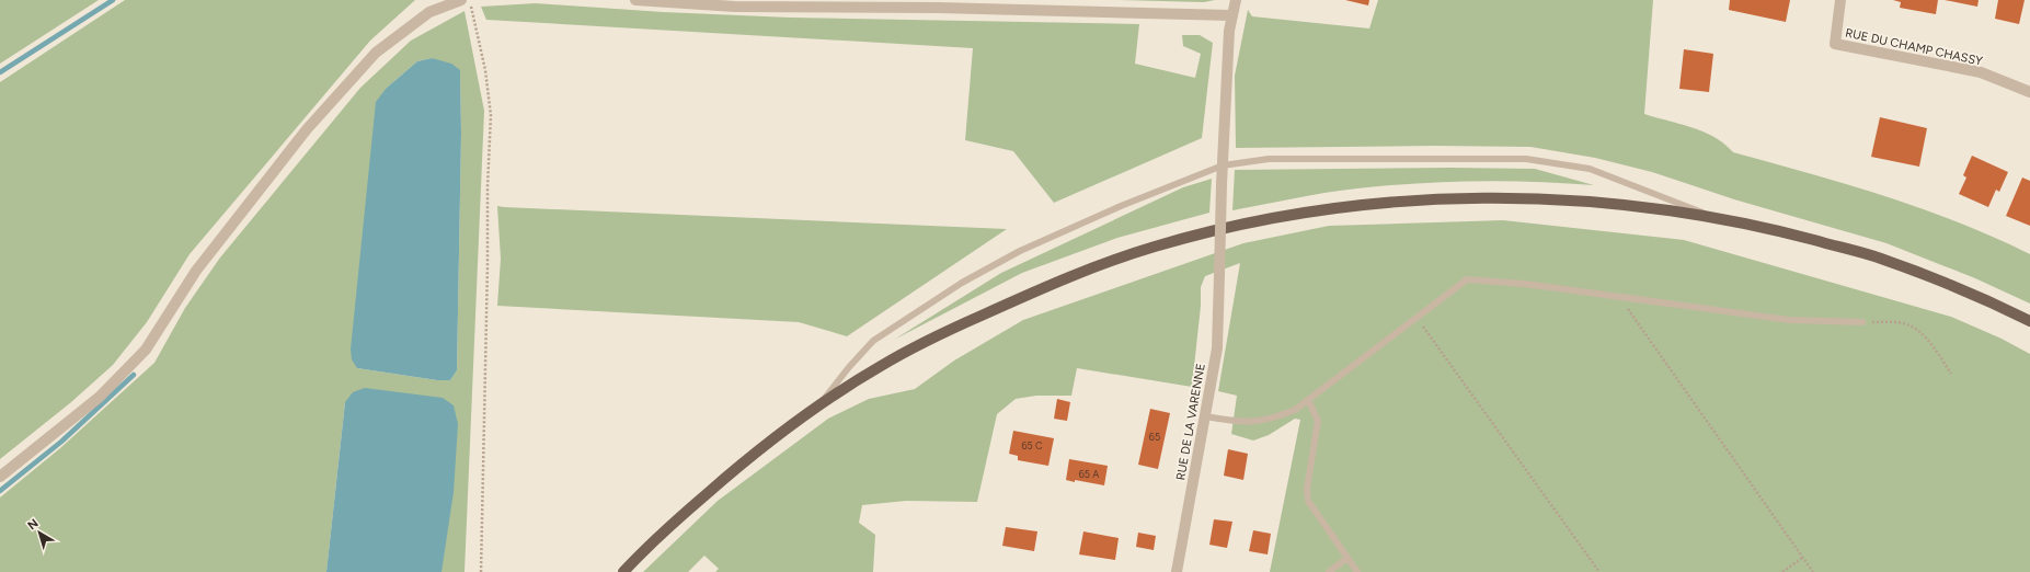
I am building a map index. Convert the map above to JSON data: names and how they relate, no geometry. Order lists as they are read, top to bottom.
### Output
{
  "streets": {
    "street": ["RUE DU CHAMP CHASSY", "RUE DE LA VARENNE"]
  },
  "house_numbers": ["65", "65 C", "65 A"],
  "north": "top left"
}
